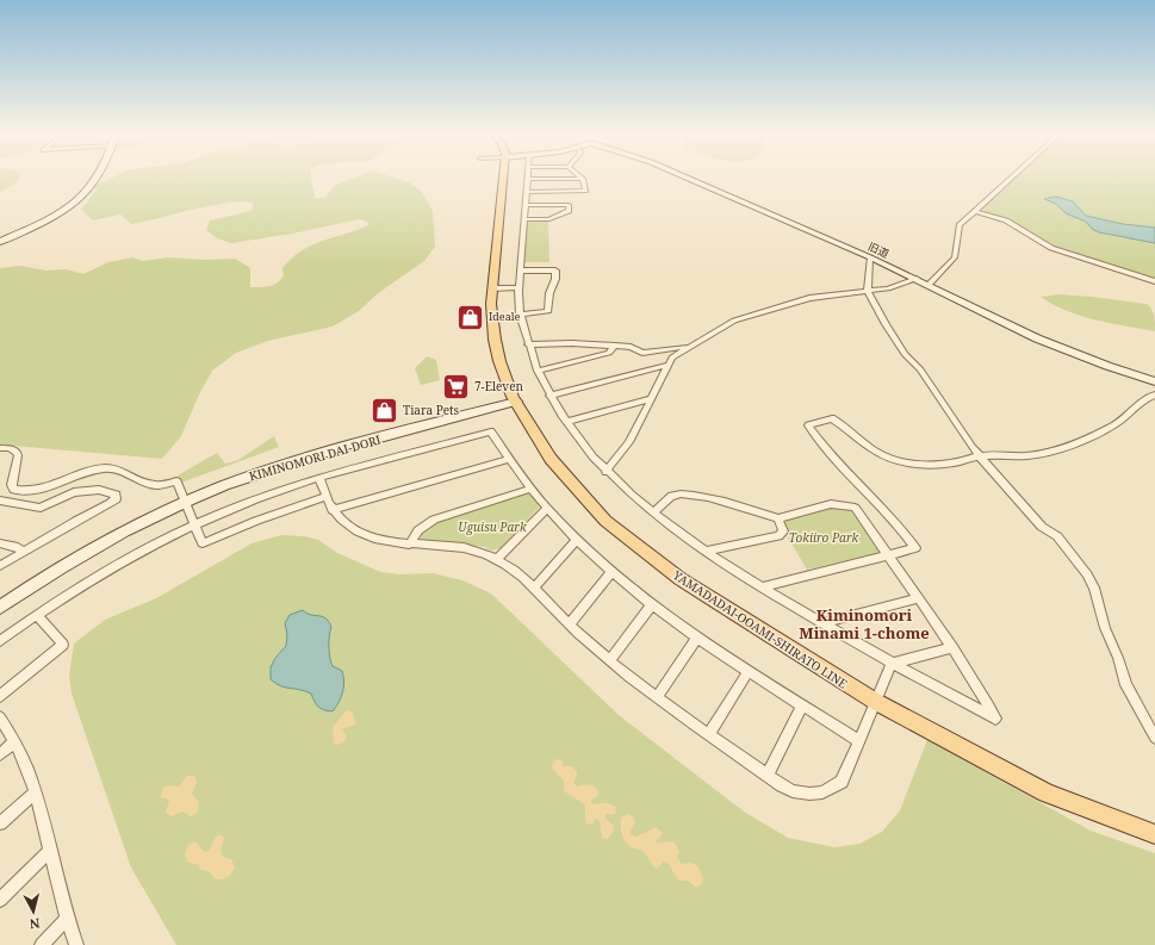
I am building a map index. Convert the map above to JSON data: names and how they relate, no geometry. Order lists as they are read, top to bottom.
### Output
{
  "streets": {
    "main road": ["YAMADADAI-OOAMI-SHIRATO LINE"],
    "street": ["旧道", "KIMINOMORI DAI-DORI"]
  },
  "crossings": [
    ["KIMINOMORI DAI-DORI", "YAMADADAI-OOAMI-SHIRATO LINE"]
  ],
  "districts": ["Kiminomori Minami 1-chome"],
  "parks": ["Uguisu Park", "Tokiiro Park"],
  "places": {
    "shop": ["Ideale", "Tiara Pets"],
    "supermarket": ["7-Eleven"]
  },
  "north": "bottom"
}
